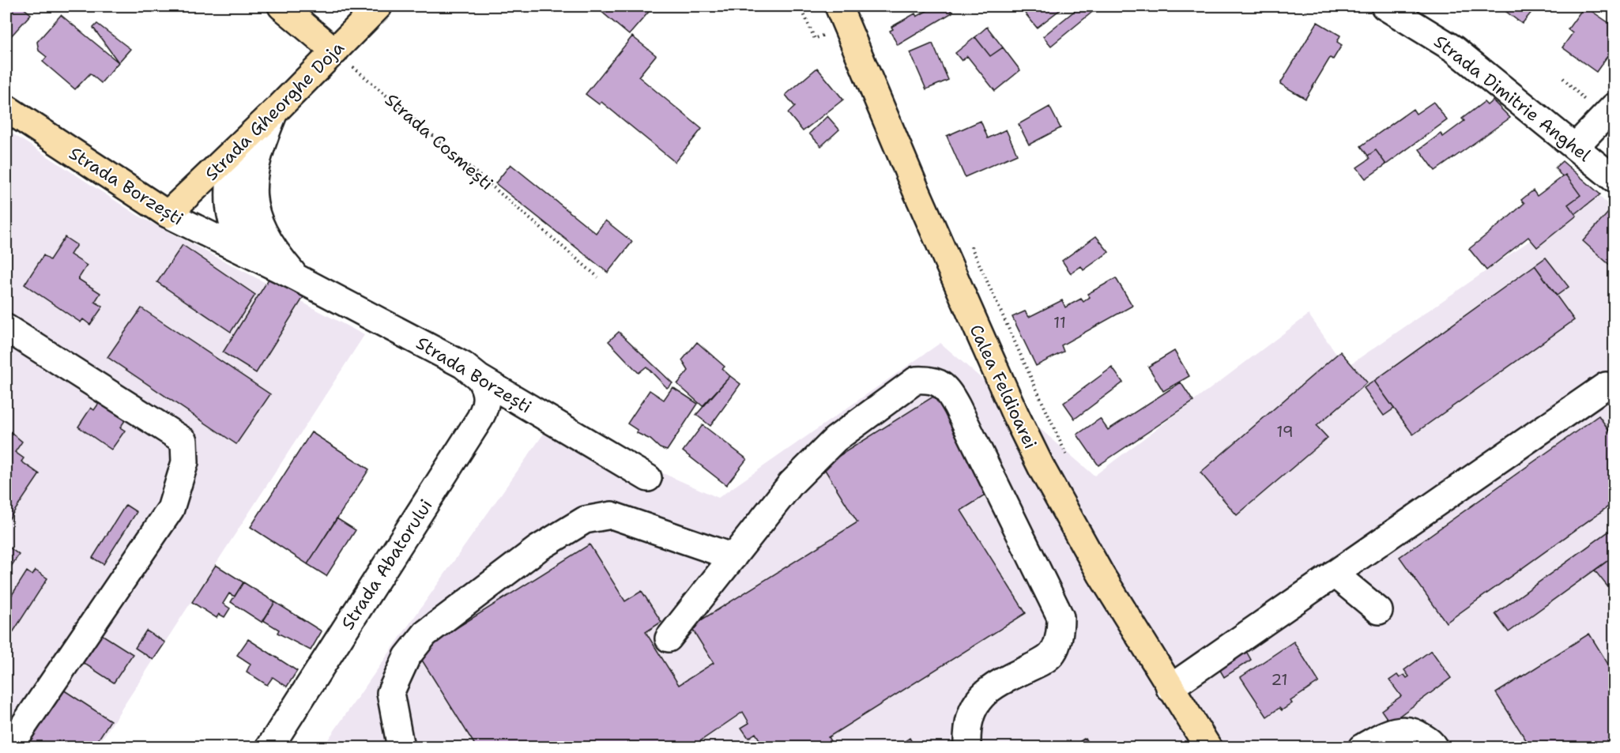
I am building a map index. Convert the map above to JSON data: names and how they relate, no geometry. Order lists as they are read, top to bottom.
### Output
{
  "streets": {
    "main road": ["Strada Gheorghe Doja", "Strada Borzești", "Calea Feldioarei"],
    "street": ["Strada Dimitrie Anghel", "Strada Abatorului"],
    "path": ["Strada Cosmești"]
  },
  "crossings": [
    ["Strada Gheorghe Doja", "Strada Cosmești"],
    ["Strada Gheorghe Doja", "Strada Borzești"],
    ["Strada Borzești", "Strada Abatorului"]
  ],
  "house_numbers": ["11", "19", "21"]
}
